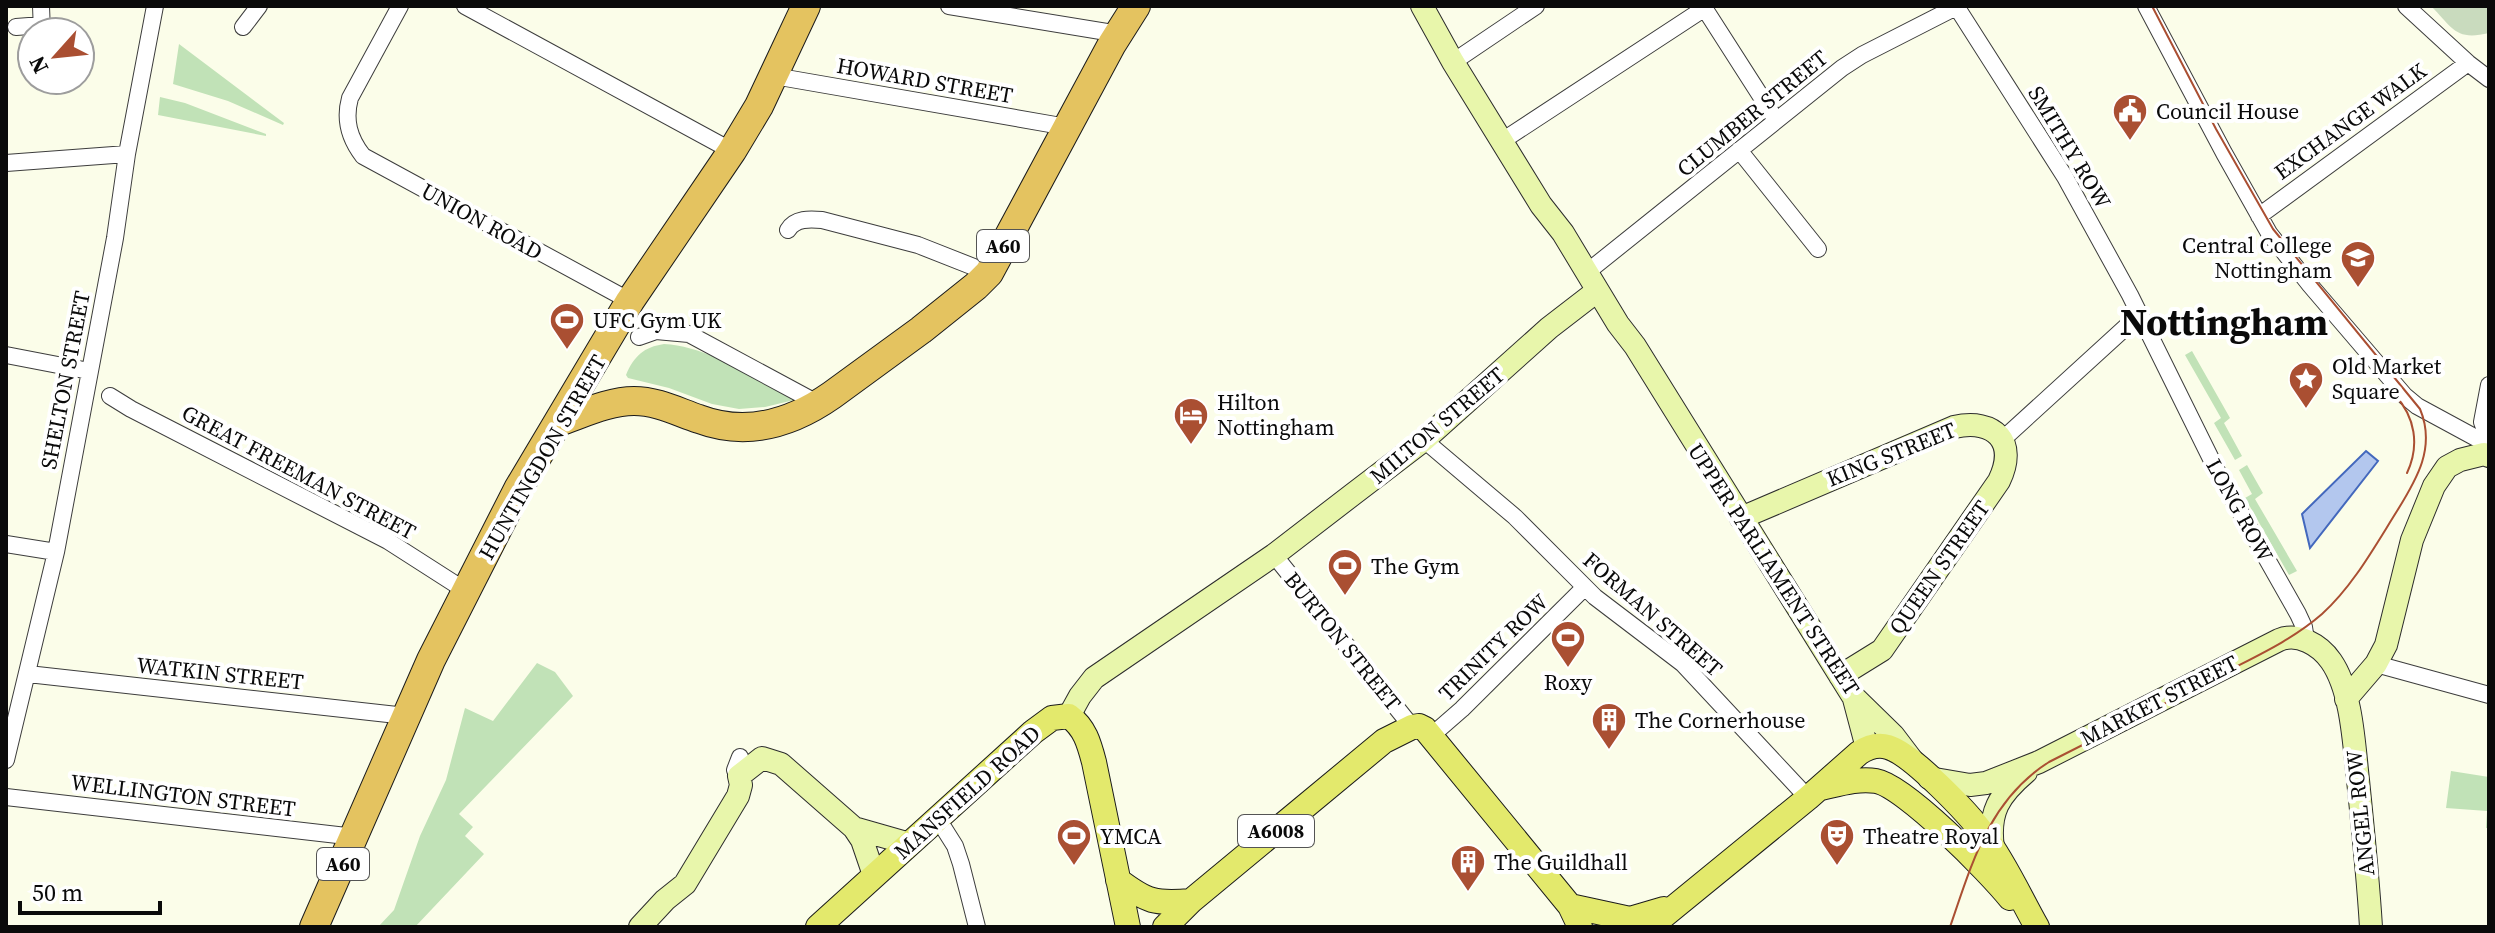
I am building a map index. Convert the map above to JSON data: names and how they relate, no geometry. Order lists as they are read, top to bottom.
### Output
{
  "streets": {
    "highway": ["A60", "HUNTINGDON STREET"],
    "main road": [
      "UPPER PARLIAMENT STREET",
      "BURTON STREET",
      "MANSFIELD ROAD",
      "A6008"
    ],
    "street": [
      "HOWARD STREET",
      "CLUMBER STREET",
      "EXCHANGE WALK",
      "SMITHY ROW",
      "UNION ROAD",
      "SHELTON STREET",
      "MILTON STREET",
      "KING STREET",
      "GREAT FREEMAN STREET",
      "LONG ROW",
      "QUEEN STREET",
      "FORMAN STREET",
      "TRINITY ROW",
      "WATKIN STREET",
      "MARKET STREET",
      "WELLINGTON STREET",
      "ANGEL ROW"
    ]
  },
  "crossings": [
    ["HOWARD STREET", "A60"],
    ["HOWARD STREET", "HUNTINGDON STREET"],
    ["CLUMBER STREET", "SMITHY ROW"],
    ["CLUMBER STREET", "MILTON STREET"],
    ["CLUMBER STREET", "UPPER PARLIAMENT STREET"],
    ["SMITHY ROW", "LONG ROW"],
    ["UNION ROAD", "HUNTINGDON STREET"],
    ["A60", "HUNTINGDON STREET"],
    ["SHELTON STREET", "WATKIN STREET"],
    ["MILTON STREET", "UPPER PARLIAMENT STREET"],
    ["MILTON STREET", "FORMAN STREET"],
    ["MILTON STREET", "BURTON STREET"],
    ["KING STREET", "QUEEN STREET"],
    ["KING STREET", "UPPER PARLIAMENT STREET"],
    ["HUNTINGDON STREET", "GREAT FREEMAN STREET"],
    ["HUNTINGDON STREET", "WATKIN STREET"],
    ["HUNTINGDON STREET", "WELLINGTON STREET"],
    ["LONG ROW", "MARKET STREET"],
    ["LONG ROW", "ANGEL ROW"],
    ["QUEEN STREET", "UPPER PARLIAMENT STREET"],
    ["UPPER PARLIAMENT STREET", "MARKET STREET"],
    ["FORMAN STREET", "TRINITY ROW"],
    ["BURTON STREET", "TRINITY ROW"],
    ["BURTON STREET", "A6008"],
    ["TRINITY ROW", "A6008"]
  ],
  "districts": ["Nottingham"],
  "places": {
    "public building": ["Council House"],
    "school or university": ["Central College Nottingham"],
    "sports": [
      "UFC Gym UK",
      "The Gym",
      "Roxy",
      "YMCA"
    ],
    "place": ["Old Market Square"],
    "hotel": ["Hilton Nottingham"],
    "building": ["The Cornerhouse", "The Guildhall"],
    "theatre": ["Theatre Royal"]
  },
  "scale_bar": "50 m",
  "north": "bottom left"
}
